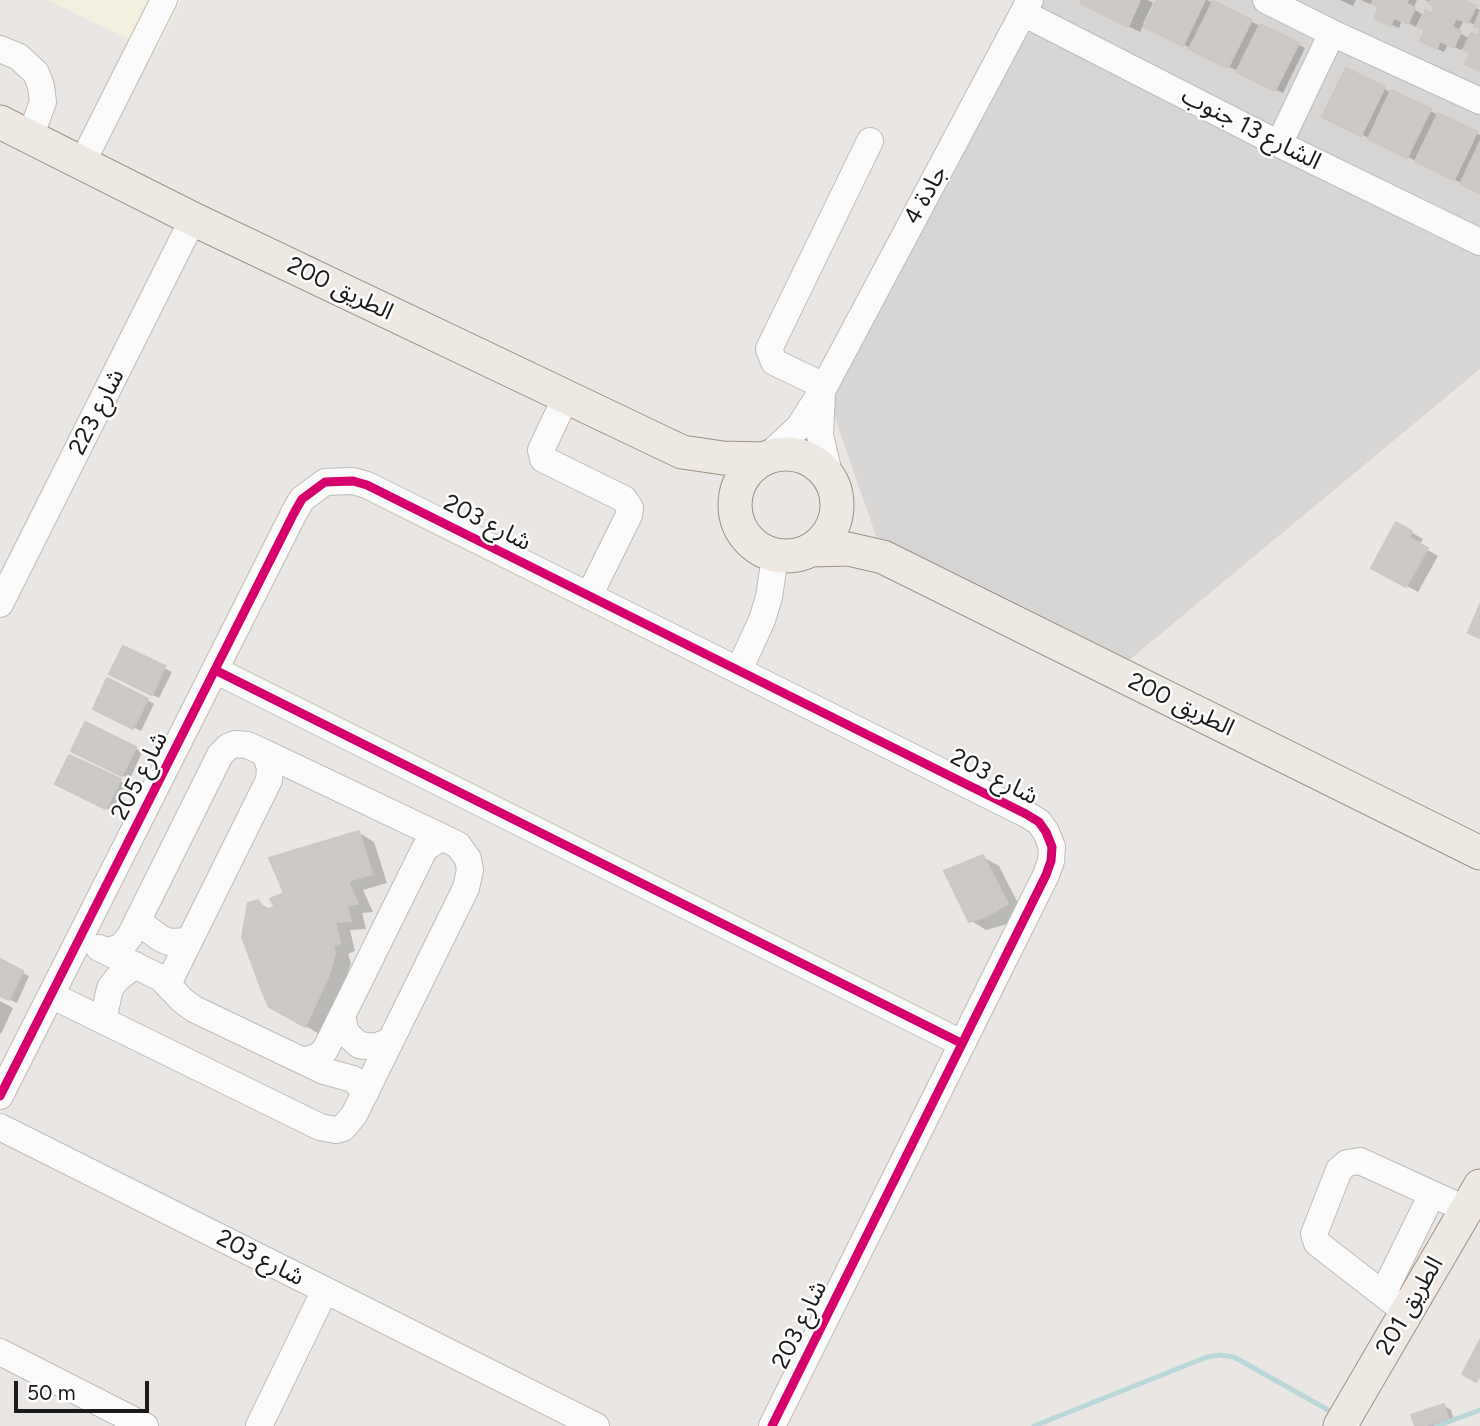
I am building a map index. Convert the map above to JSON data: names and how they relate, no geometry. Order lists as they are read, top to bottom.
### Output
{
  "streets": {
    "main road": ["الطريق 200", "الطريق 201"],
    "street": [
      "الشارع 13 جنوب",
      "جادة 4",
      "شارع 223",
      "شارع 203",
      "شارع 205"
    ]
  },
  "crossings": [
    ["الشارع 13 جنوب", "جادة 4"],
    ["جادة 4", "الطريق 200"],
    ["الطريق 200", "شارع 223"],
    ["شارع 203", "شارع 205"]
  ],
  "scale_bar": "50 m"
}
